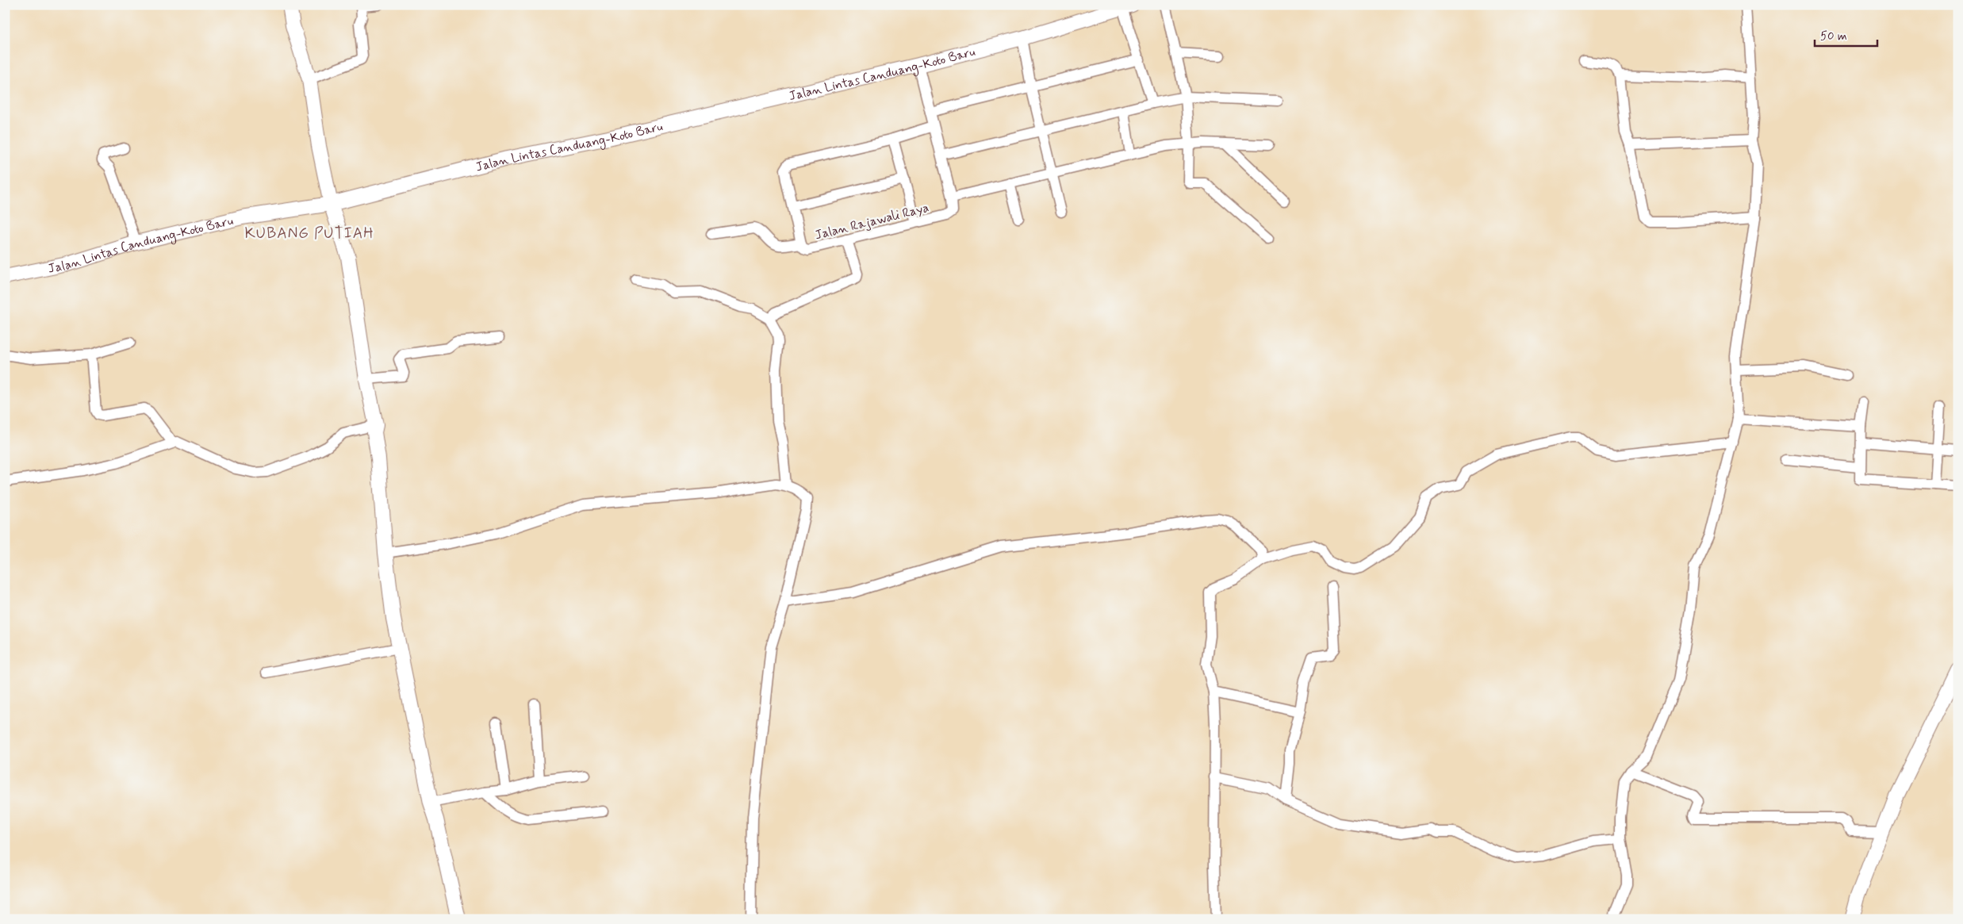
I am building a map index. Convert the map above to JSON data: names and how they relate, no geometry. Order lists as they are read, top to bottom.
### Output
{
  "streets": {
    "street": ["Jalan Lintas Canduang-Koto Baru", "Jalan Rajawali Raya"]
  },
  "districts": ["KUBANG PUTIAH"],
  "scale_bar": "50 m"
}
